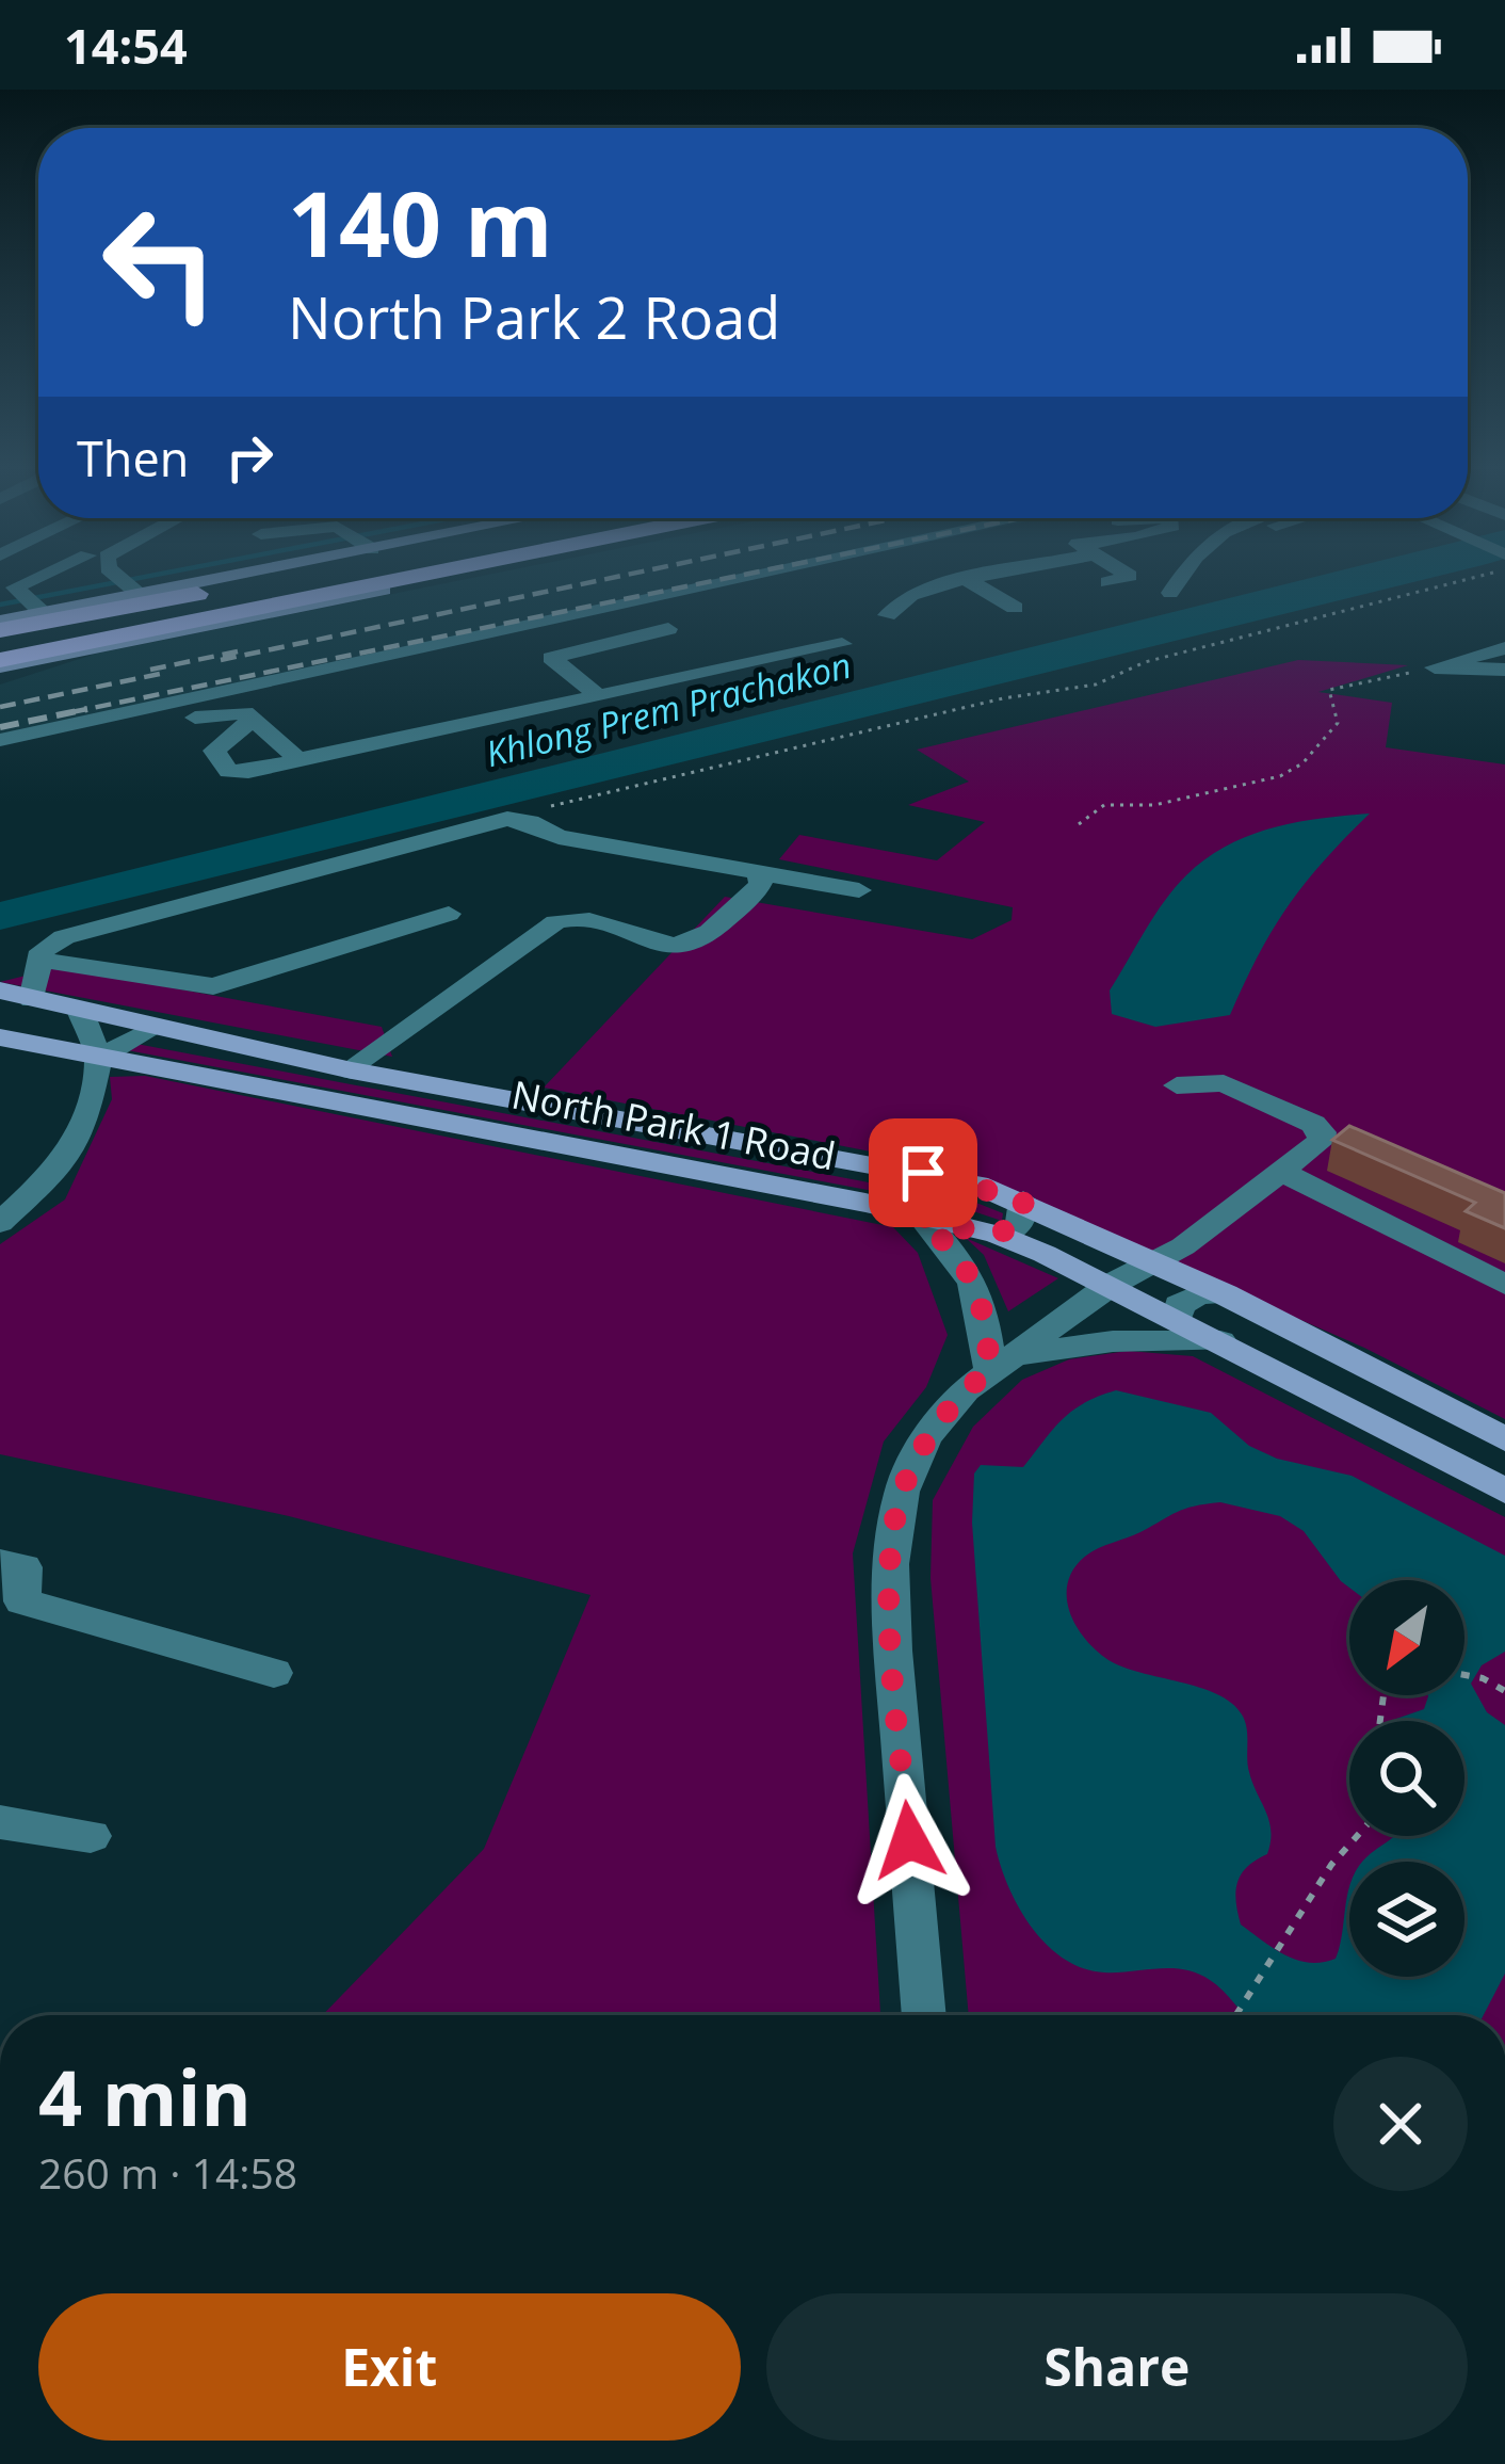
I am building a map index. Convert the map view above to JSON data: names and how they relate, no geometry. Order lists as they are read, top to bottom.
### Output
{
  "streets": {
    "main road": ["North Park 1 Road"]
  },
  "water": ["Khlong Prem Prachakon"],
  "north": "bottom left",
  "page": {
    "status": "14:54",
    "turn": ["140 m", "North Park 2 Road"],
    "then": "Then",
    "heading": ["4 min", "260 m · 14:58"],
    "buttons": ["Exit", "Share"]
  }
}
